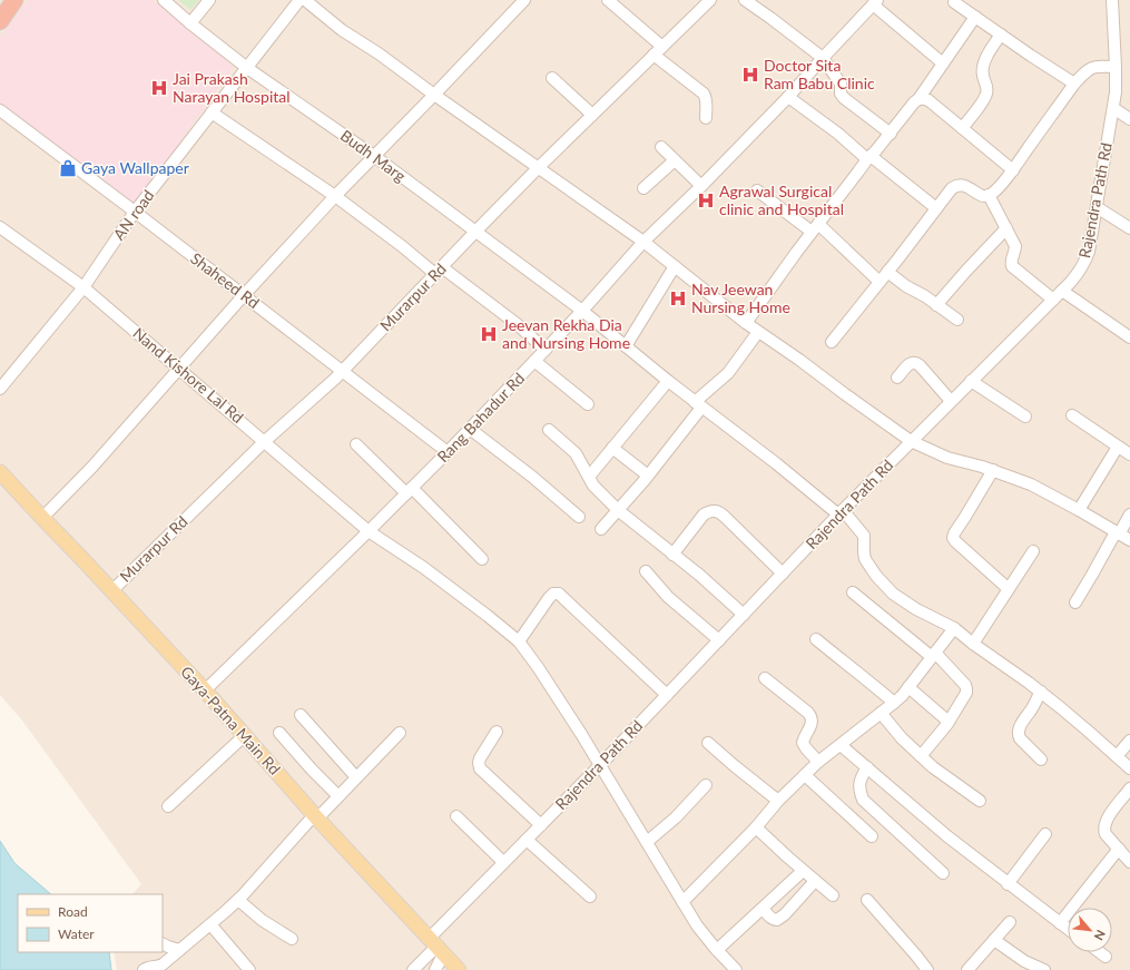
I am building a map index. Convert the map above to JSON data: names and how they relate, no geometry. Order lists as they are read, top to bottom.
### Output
{
  "streets": {
    "main road": ["Gaya-Patna Main Rd"],
    "street": [
      "Budh Marg",
      "Rajendra Path Rd",
      "AN road",
      "Shaheed Rd",
      "Murarpur Rd",
      "Nand Kishore Lal Rd",
      "Rang Bahadur Rd"
    ]
  },
  "crossings": [
    ["Budh Marg", "Rajendra Path Rd"],
    ["Budh Marg", "AN road"],
    ["Budh Marg", "Murarpur Rd"],
    ["Budh Marg", "Rang Bahadur Rd"],
    ["Rajendra Path Rd", "Nand Kishore Lal Rd"],
    ["Rajendra Path Rd", "Gaya-Patna Main Rd"],
    ["AN road", "Shaheed Rd"],
    ["AN road", "Nand Kishore Lal Rd"],
    ["Shaheed Rd", "Murarpur Rd"],
    ["Shaheed Rd", "Rang Bahadur Rd"],
    ["Murarpur Rd", "Nand Kishore Lal Rd"],
    ["Murarpur Rd", "Gaya-Patna Main Rd"],
    ["Nand Kishore Lal Rd", "Rang Bahadur Rd"],
    ["Rang Bahadur Rd", "Gaya-Patna Main Rd"]
  ],
  "places": {
    "hospital": [
      "Doctor Sita Ram Babu Clinic",
      "Jai Prakash Narayan Hospital",
      "Agrawal Surgical clinic and Hospital",
      "Nav Jeewan Nursing Home",
      "Jeevan Rekha Dia and Nursing Home"
    ],
    "shop": ["Gaya Wallpaper"]
  },
  "legend": ["Road", "Water"],
  "north": "bottom right"
}
